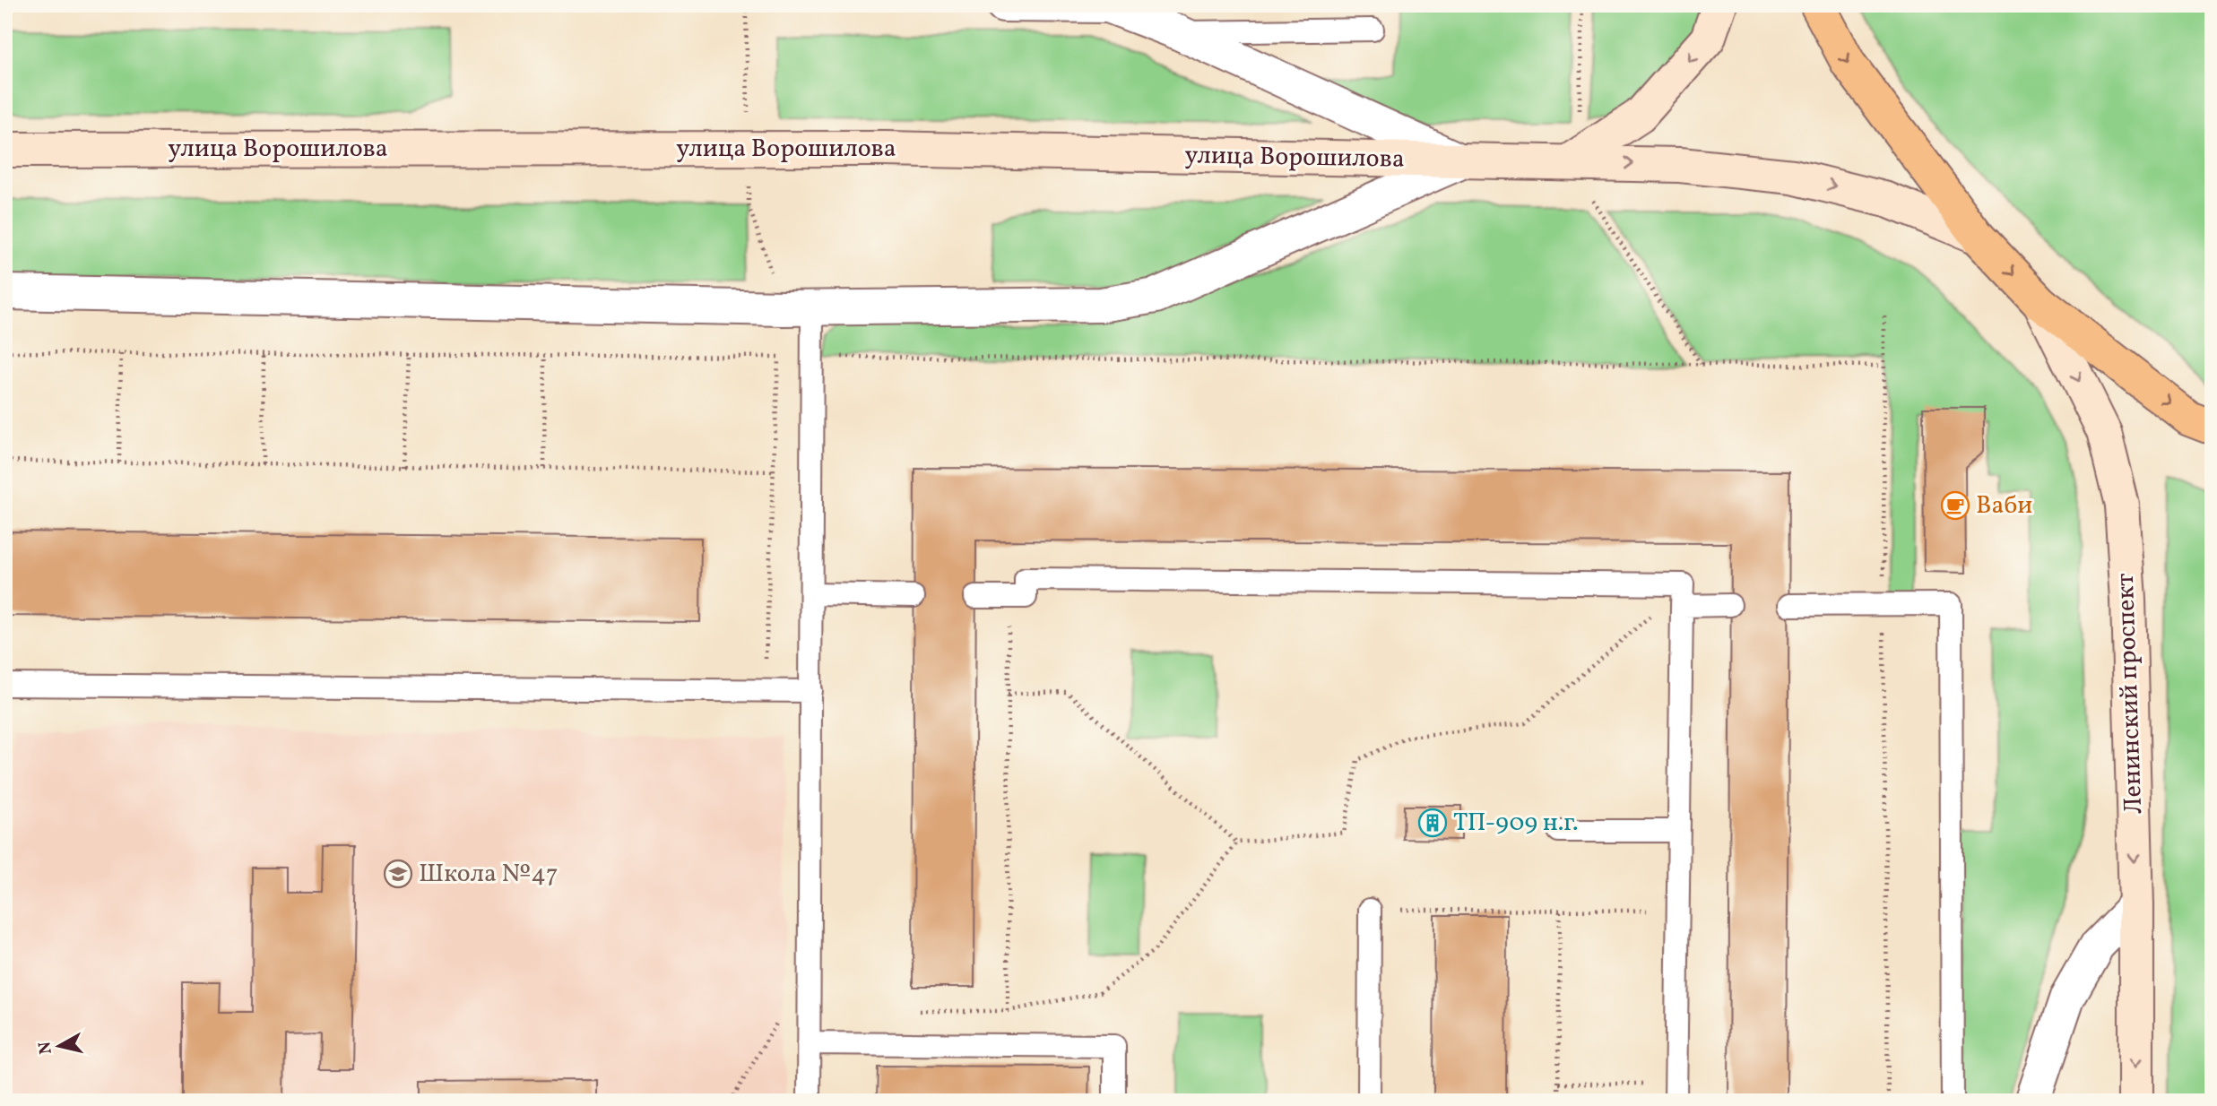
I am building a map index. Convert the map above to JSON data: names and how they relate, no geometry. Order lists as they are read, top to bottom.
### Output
{
  "streets": {
    "main road": ["улица Ворошилова", "Ленинский проспект"]
  },
  "one_way": ["Ленинский проспект"],
  "places": {
    "cafe": ["Ваби"],
    "building": ["ТП-909 н.г."],
    "school or university": ["Школа №47"]
  },
  "north": "left"
}
